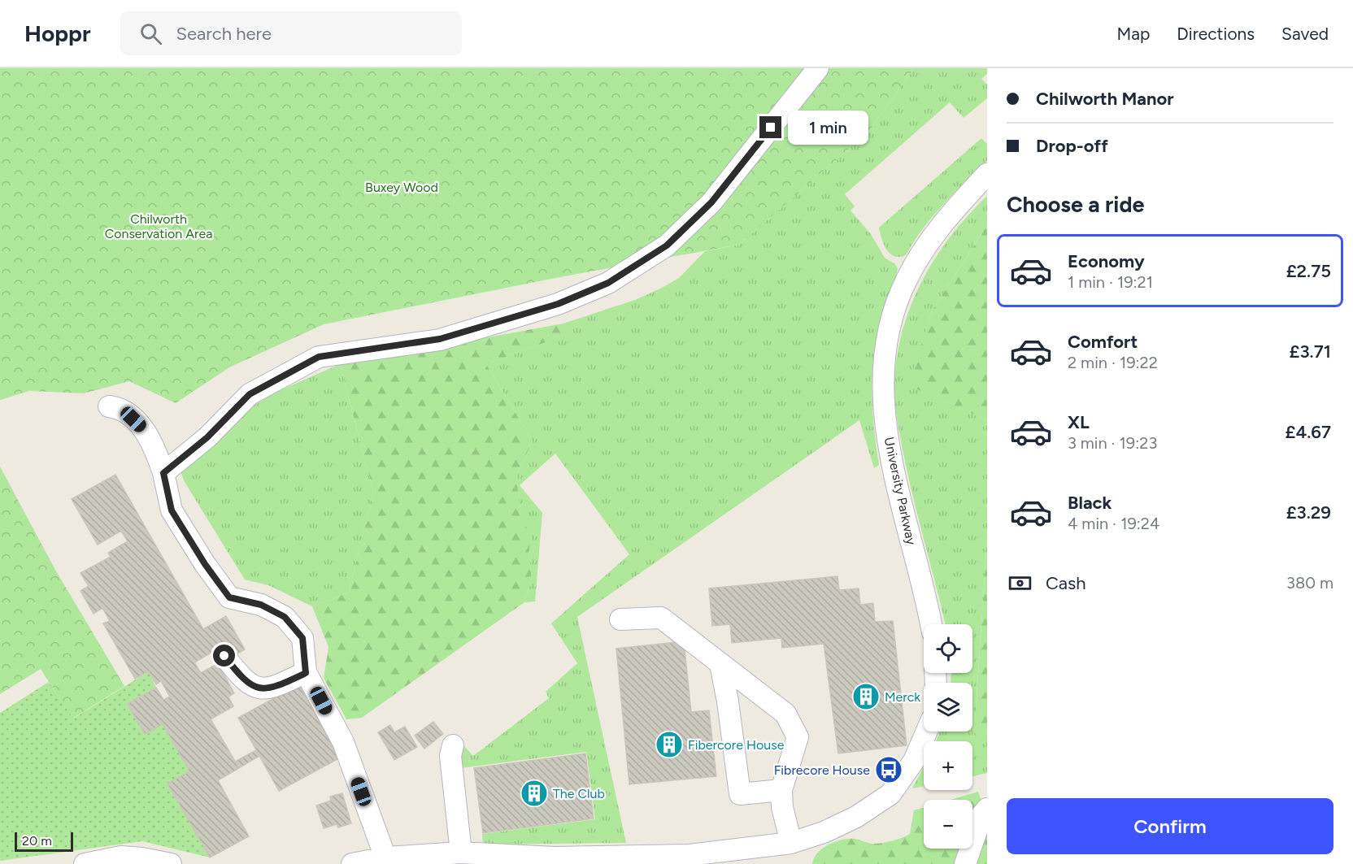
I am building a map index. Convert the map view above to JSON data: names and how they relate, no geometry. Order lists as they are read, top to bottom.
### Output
{
  "streets": {
    "street": ["University Parkway"]
  },
  "parks": ["Buxey Wood", "Chilworth Conservation Area"],
  "places": {
    "building": ["Merck", "Fibercore House", "The Club"],
    "bus stop": ["Fibrecore House"]
  },
  "scale_bar": "20 m",
  "page": {
    "header": "Hoppr",
    "search": "Search here",
    "nav": ["Map", "Directions", "Saved"],
    "banner": ["Chilworth Manor", "Drop-off"],
    "bubble": "1 min",
    "heading": "Choose a ride",
    "list": [
      {
        "name": "Economy",
        "note": "1 min · 19:21",
        "value": "£2.75"
      },
      {
        "name": "Comfort",
        "note": "2 min · 19:22",
        "value": "£3.71"
      },
      {
        "name": "XL",
        "note": "3 min · 19:23",
        "value": "£4.67"
      },
      {
        "name": "Black",
        "note": "4 min · 19:24",
        "value": "£3.29"
      }
    ],
    "pay": ["Cash", "380 m"],
    "map_buttons": ["+", "−"],
    "buttons": "Confirm",
    "scale": "20 m"
  }
}
